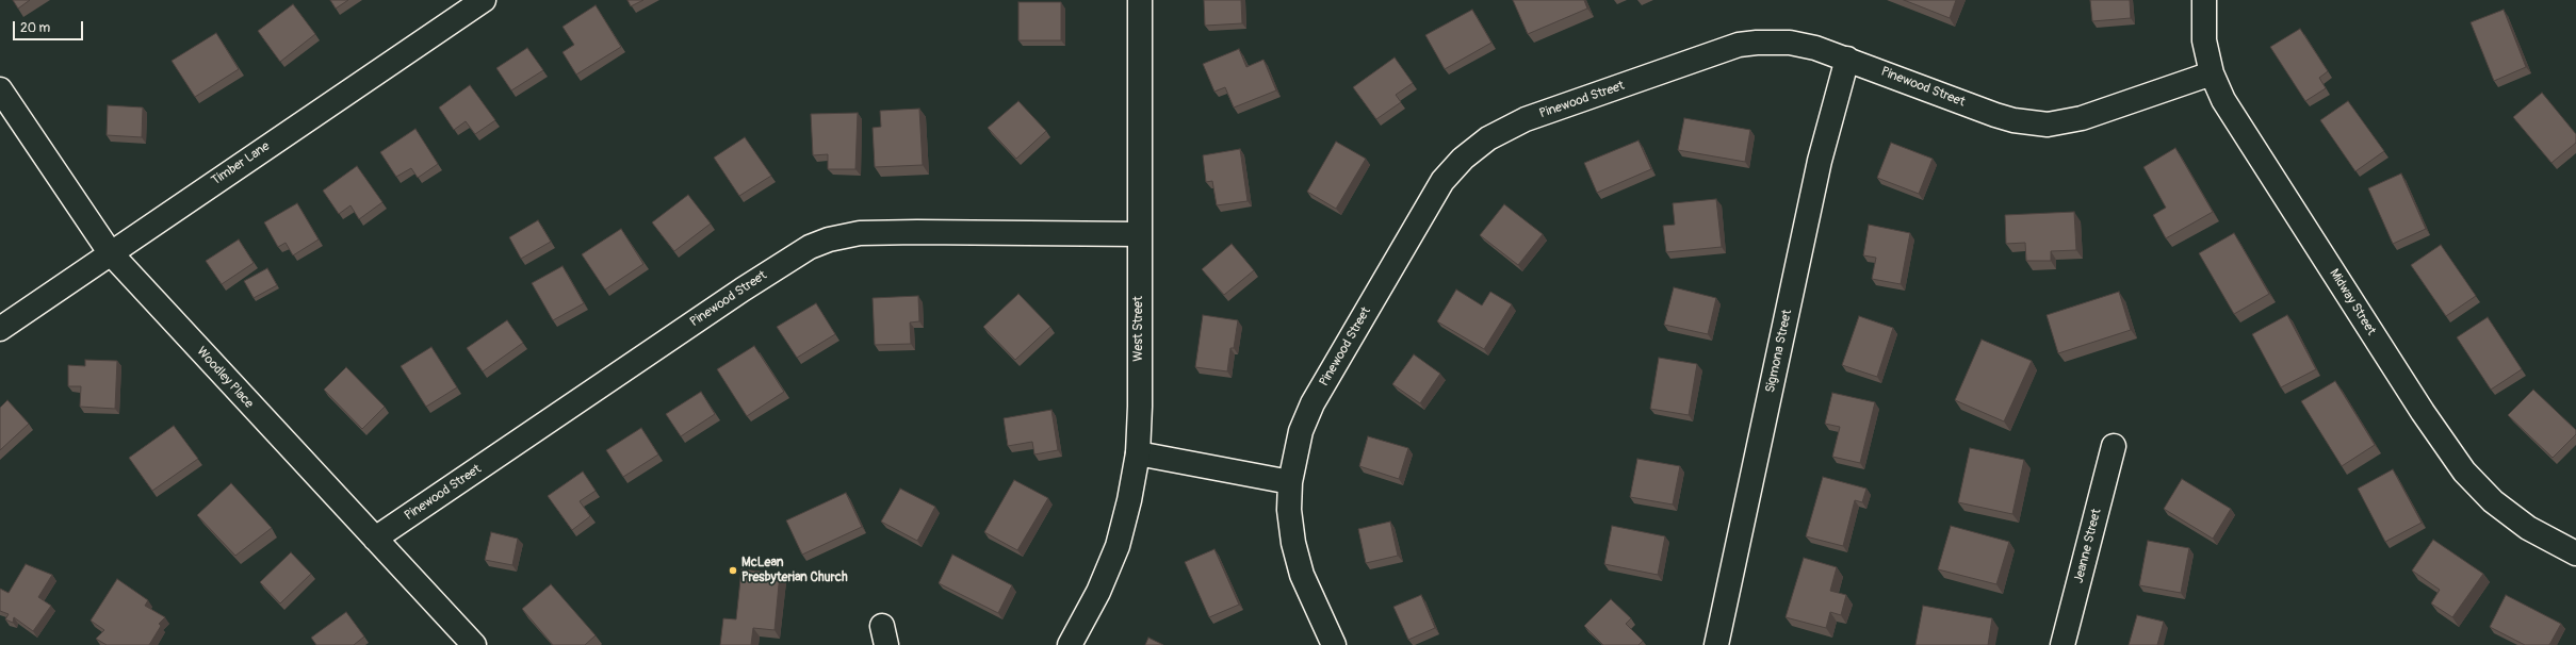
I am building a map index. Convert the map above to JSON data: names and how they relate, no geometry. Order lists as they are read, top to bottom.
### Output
{
  "streets": {
    "street": [
      "Pinewood Street",
      "Timber Lane",
      "Midway Street",
      "West Street",
      "Sigmona Street",
      "Woodley Place",
      "Jeanne Street"
    ]
  },
  "crossings": [
    ["Pinewood Street", "Midway Street"],
    ["Pinewood Street", "West Street"],
    ["Pinewood Street", "Sigmona Street"],
    ["Pinewood Street", "Woodley Place"],
    ["Timber Lane", "Woodley Place"]
  ],
  "places": ["McLean Presbyterian Church"],
  "scale_bar": "20 m"
}
